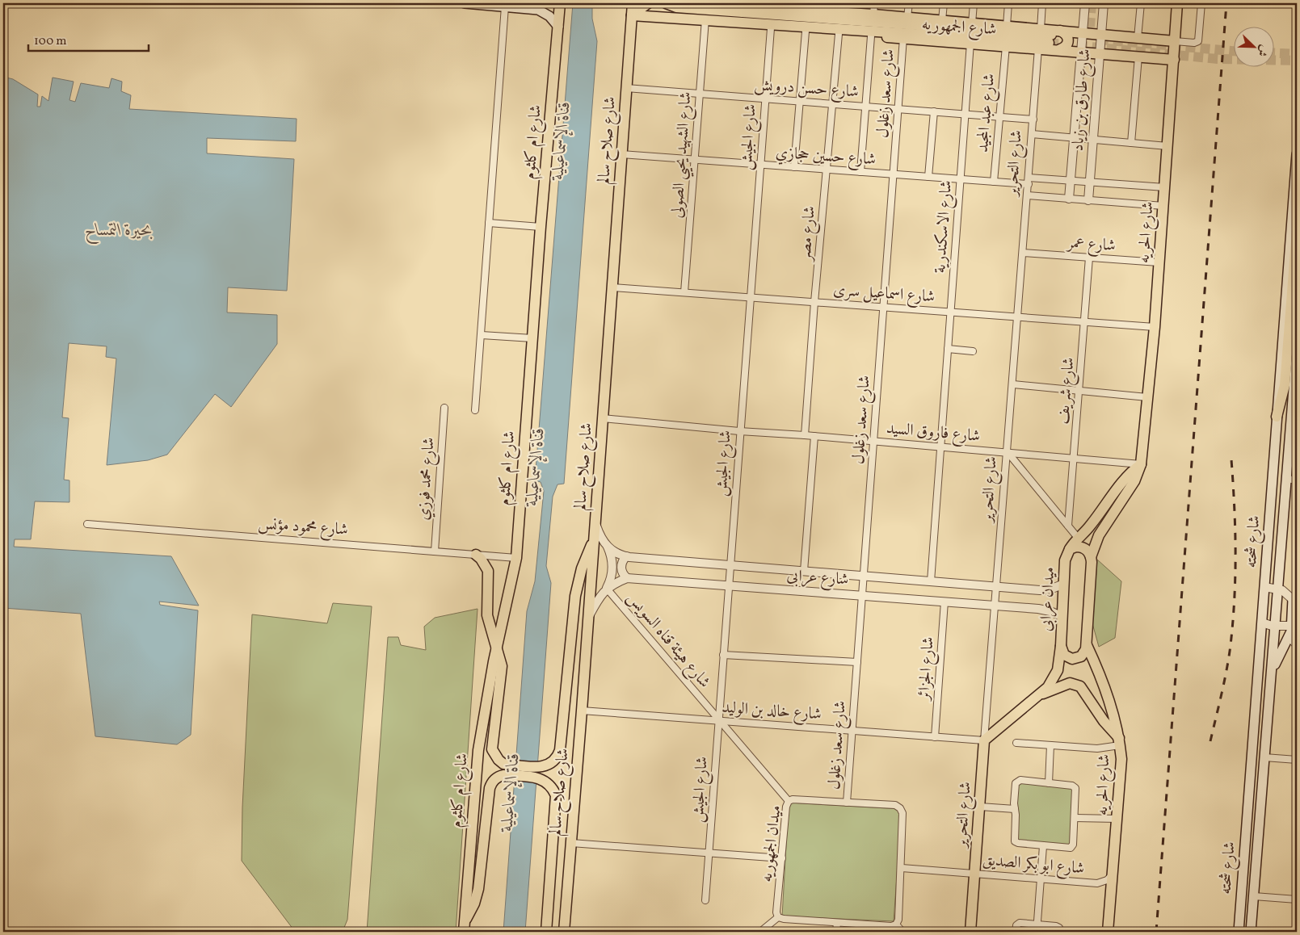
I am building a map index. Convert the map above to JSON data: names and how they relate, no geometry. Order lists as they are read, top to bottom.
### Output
{
  "streets": {
    "main road": [
      "شارع الجمهوريه",
      "شارع صلاح سالم",
      "شارع ام كلثوم",
      "شارع التحرير",
      "شارع الحريه",
      "شارع شحته",
      "ميدان عرابى"
    ],
    "street": [
      "شارع حسن درويش",
      "شارع سعد زغلول",
      "شارع طارق بن زياد",
      "شارع عبد المجيد",
      "شارع الجيش",
      "شارع الشهيد يحيي الصولى",
      "شارع حسين حجازي",
      "شارع الاسكندرية",
      "شارع مصر",
      "شارع عمر",
      "شارع اسماعيل سرى",
      "شارع شريف",
      "شارع فاروق السيد",
      "شارع محمد فوزي",
      "شارع محمود مؤنس",
      "شارع عرابى",
      "شارع هيئة قناه السويس",
      "شارع الجزائر",
      "شارع خالد بن الوليد",
      "ميدان الجمهوريه",
      "شارع ابو بكر الصديق"
    ]
  },
  "crossings": [
    ["شارع الجمهوريه", "شارع سعد زغلول"],
    ["شارع الجمهوريه", "شارع طارق بن زياد"],
    ["شارع الجمهوريه", "شارع عبد المجيد"],
    ["شارع الجمهوريه", "شارع الجيش"],
    ["شارع الجمهوريه", "شارع صلاح سالم"],
    ["شارع الجمهوريه", "شارع الشهيد يحيي الصولى"],
    ["شارع الجمهوريه", "شارع التحرير"],
    ["شارع الجمهوريه", "شارع الاسكندرية"],
    ["شارع الجمهوريه", "شارع الحريه"],
    ["شارع الجمهوريه", "شارع مصر"],
    ["شارع حسن درويش", "شارع سعد زغلول"],
    ["شارع حسن درويش", "شارع عبد المجيد"],
    ["شارع حسن درويش", "شارع الجيش"],
    ["شارع حسن درويش", "شارع صلاح سالم"],
    ["شارع حسن درويش", "شارع الشهيد يحيي الصولى"],
    ["شارع حسن درويش", "شارع التحرير"],
    ["شارع حسن درويش", "شارع الاسكندرية"],
    ["شارع حسن درويش", "شارع مصر"],
    ["شارع سعد زغلول", "شارع حسين حجازي"],
    ["شارع سعد زغلول", "شارع اسماعيل سرى"],
    ["شارع سعد زغلول", "شارع فاروق السيد"],
    ["شارع سعد زغلول", "شارع عرابى"],
    ["شارع سعد زغلول", "شارع خالد بن الوليد"],
    ["شارع سعد زغلول", "ميدان الجمهوريه"],
    ["شارع عبد المجيد", "شارع حسين حجازي"],
    ["شارع الجيش", "شارع حسين حجازي"],
    ["شارع الجيش", "شارع اسماعيل سرى"],
    ["شارع الجيش", "شارع فاروق السيد"],
    ["شارع الجيش", "شارع عرابى"],
    ["شارع الجيش", "شارع هيئة قناه السويس"],
    ["شارع الجيش", "شارع خالد بن الوليد"],
    ["شارع صلاح سالم", "شارع حسين حجازي"],
    ["شارع صلاح سالم", "شارع اسماعيل سرى"],
    ["شارع صلاح سالم", "شارع فاروق السيد"],
    ["شارع صلاح سالم", "شارع عرابى"],
    ["شارع صلاح سالم", "شارع خالد بن الوليد"],
    ["شارع ام كلثوم", "شارع محمود مؤنس"],
    ["شارع الشهيد يحيي الصولى", "شارع حسين حجازي"],
    ["شارع الشهيد يحيي الصولى", "شارع اسماعيل سرى"],
    ["شارع حسين حجازي", "شارع التحرير"],
    ["شارع حسين حجازي", "شارع الاسكندرية"],
    ["شارع حسين حجازي", "شارع مصر"],
    ["شارع التحرير", "شارع عمر"],
    ["شارع التحرير", "شارع اسماعيل سرى"],
    ["شارع التحرير", "شارع فاروق السيد"],
    ["شارع التحرير", "شارع عرابى"],
    ["شارع التحرير", "شارع خالد بن الوليد"],
    ["شارع التحرير", "شارع ابو بكر الصديق"],
    ["شارع الاسكندرية", "شارع اسماعيل سرى"],
    ["شارع الاسكندرية", "شارع فاروق السيد"],
    ["شارع الاسكندرية", "شارع عرابى"],
    ["شارع الحريه", "شارع عمر"],
    ["شارع الحريه", "شارع اسماعيل سرى"],
    ["شارع الحريه", "شارع فاروق السيد"],
    ["شارع الحريه", "ميدان عرابى"],
    ["شارع الحريه", "شارع ابو بكر الصديق"],
    ["شارع مصر", "شارع اسماعيل سرى"],
    ["شارع مصر", "شارع فاروق السيد"],
    ["شارع عمر", "شارع شريف"],
    ["شارع اسماعيل سرى", "شارع شريف"],
    ["شارع شريف", "شارع فاروق السيد"],
    ["شارع محمد فوزي", "شارع محمود مؤنس"],
    ["شارع عرابى", "ميدان عرابى"],
    ["شارع عرابى", "شارع هيئة قناه السويس"],
    ["شارع عرابى", "شارع الجزائر"],
    ["شارع هيئة قناه السويس", "شارع خالد بن الوليد"],
    ["شارع هيئة قناه السويس", "ميدان الجمهوريه"],
    ["شارع الجزائر", "شارع خالد بن الوليد"],
    ["ميدان الجمهوريه", "شارع ابو بكر الصديق"]
  ],
  "water": ["قناة الإسماعيلية", "بحيرة التمساح"],
  "scale_bar": "100 m",
  "north": "bottom right"
}
